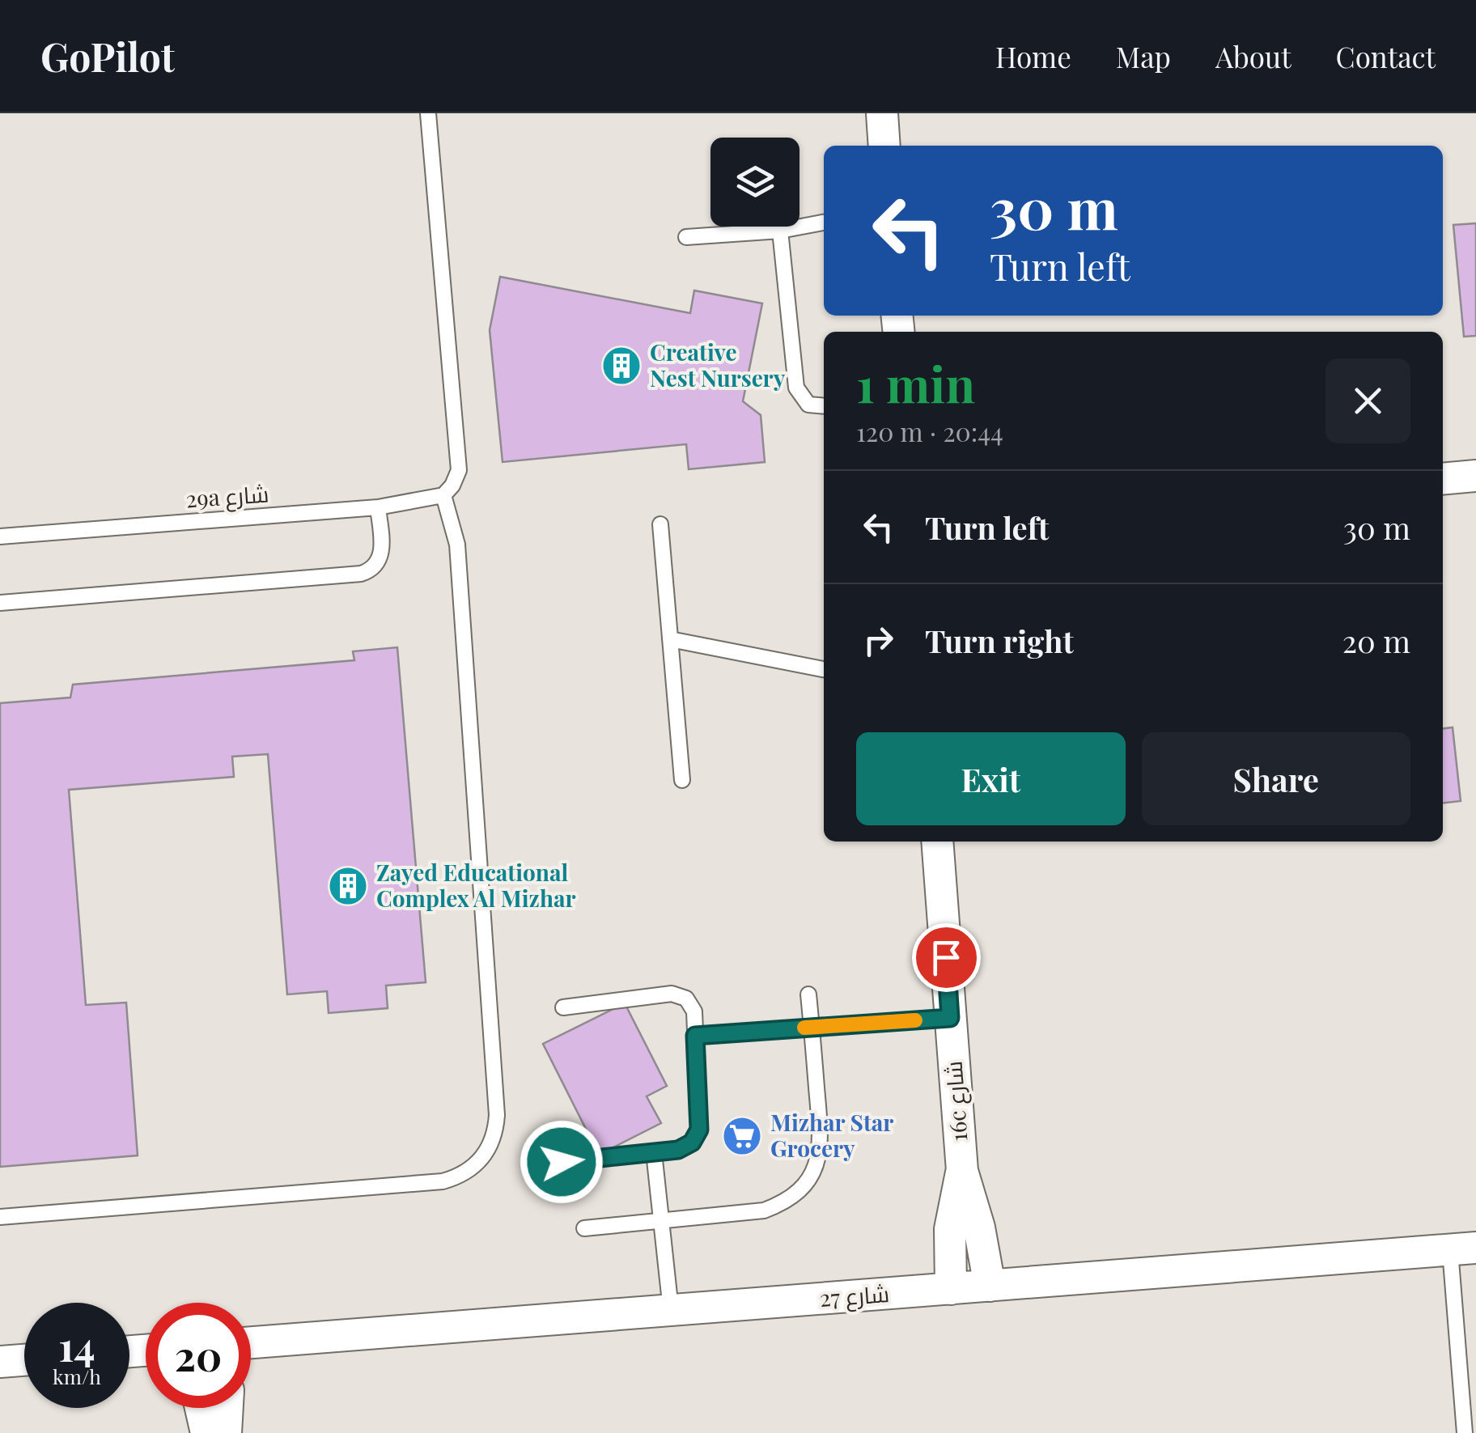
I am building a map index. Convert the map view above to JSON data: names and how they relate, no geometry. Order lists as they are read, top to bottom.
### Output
{
  "streets": {
    "street": ["16c شارع", "شارع 27"],
    "lane": ["29a شارع"]
  },
  "crossings": [
    ["16c شارع", "شارع 27"]
  ],
  "places": {
    "building": ["Creative Nest Nursery", "Zayed Educational Complex Al Mizhar"],
    "supermarket": ["Mizhar Star Grocery"]
  },
  "page": {
    "header": "GoPilot",
    "nav": [
      "Home",
      "Map",
      "About",
      "Contact"
    ],
    "turn": ["30 m", "Turn left"],
    "heading": ["1 min", "120 m · 20:44"],
    "list": [
      {
        "name": "Turn left",
        "value": "30 m"
      },
      {
        "name": "Turn right",
        "value": "20 m"
      }
    ],
    "buttons": ["Exit", "Share"],
    "speed": "14 km/h",
    "limit": "20"
  }
}
